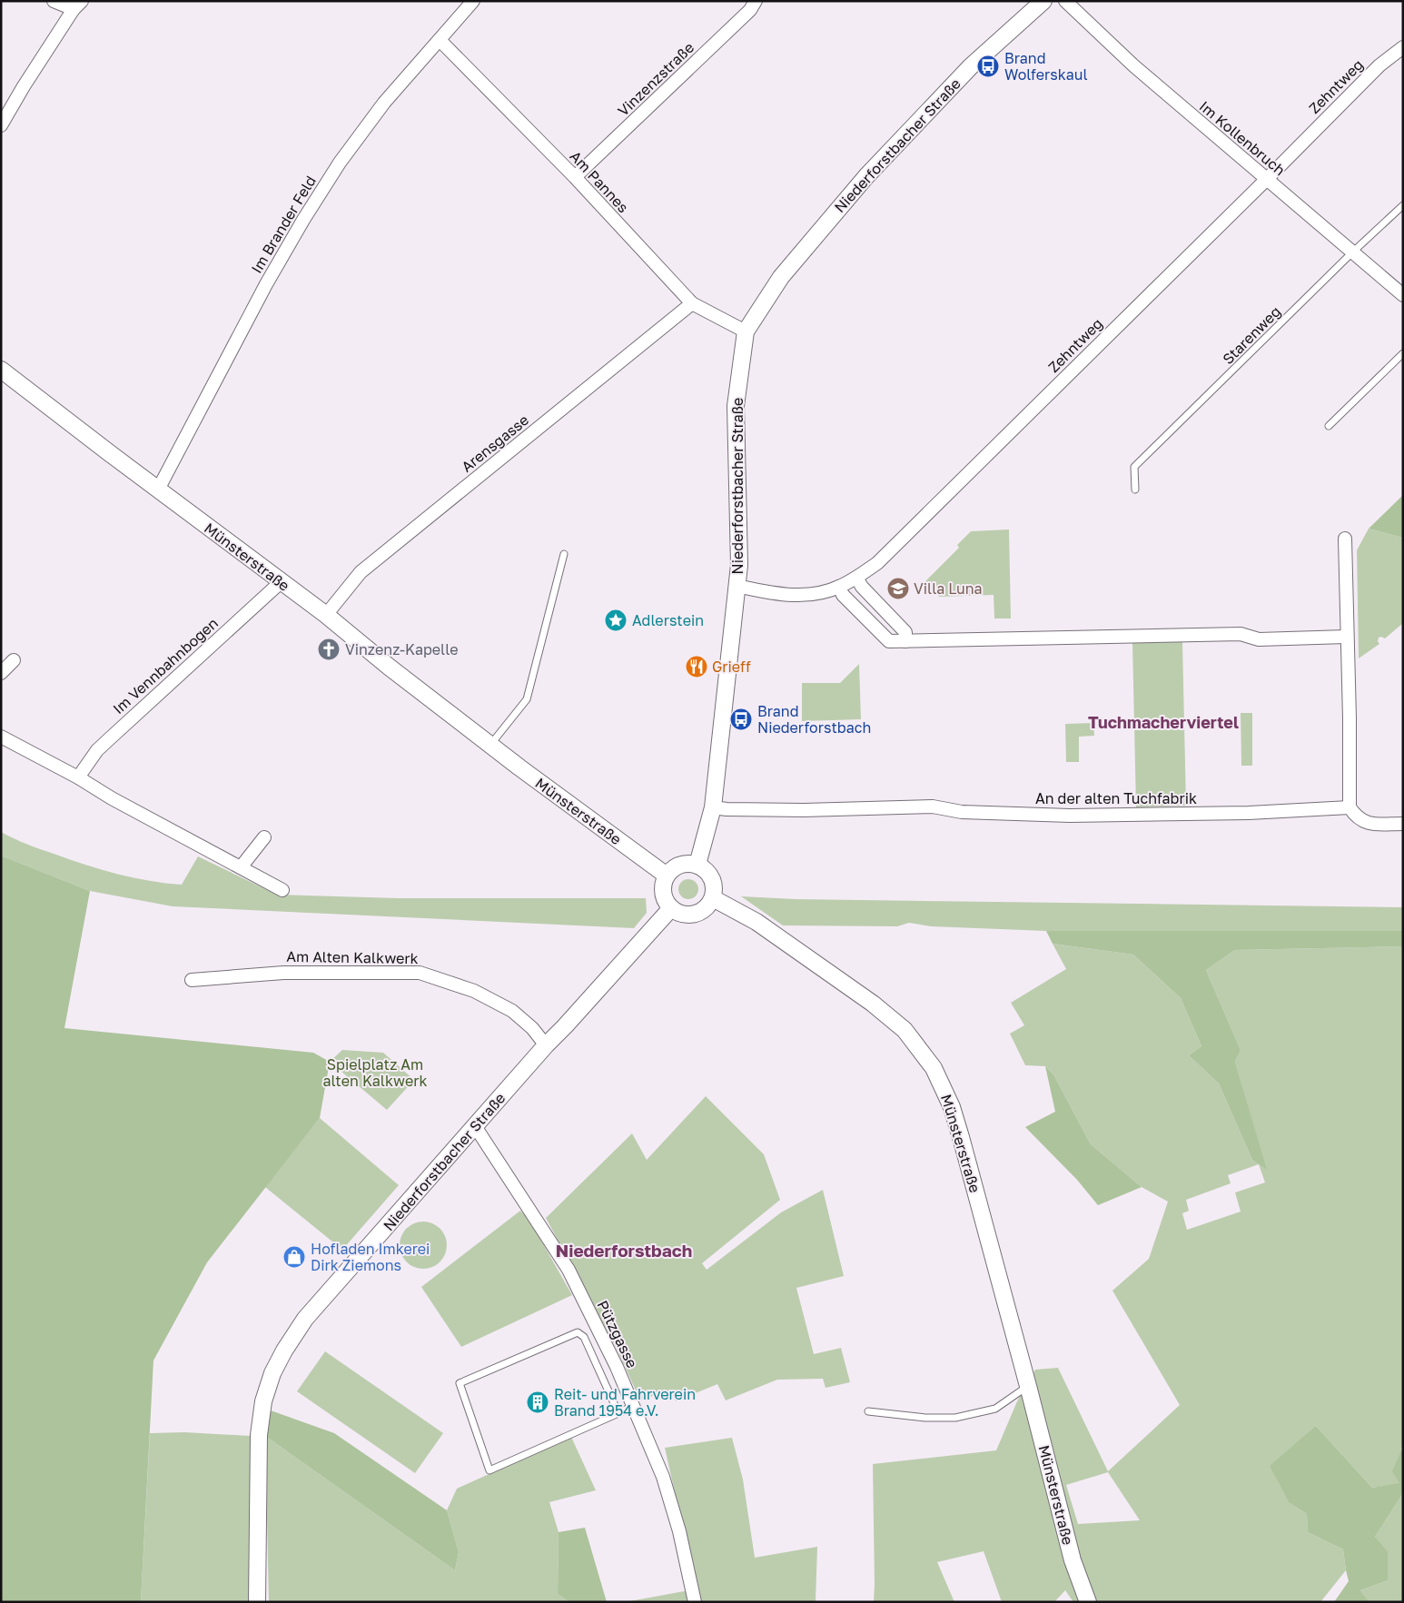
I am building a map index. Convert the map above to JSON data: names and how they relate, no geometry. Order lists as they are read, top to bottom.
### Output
{
  "streets": {
    "street": [
      "Vinzenzstraße",
      "Zehntweg",
      "Im Kollenbruch",
      "Niederforstbacher Straße",
      "Am Pannes",
      "Im Brander Feld",
      "Arensgasse",
      "Münsterstraße",
      "Im Vennbahnbogen",
      "An der alten Tuchfabrik",
      "Am Alten Kalkwerk",
      "Pützgasse"
    ],
    "lane": ["Starenweg"]
  },
  "crossings": [
    ["Vinzenzstraße", "Am Pannes"],
    ["Zehntweg", "Im Kollenbruch"],
    ["Zehntweg", "Niederforstbacher Straße"],
    ["Im Kollenbruch", "Starenweg"],
    ["Niederforstbacher Straße", "Am Pannes"],
    ["Niederforstbacher Straße", "Münsterstraße"],
    ["Niederforstbacher Straße", "An der alten Tuchfabrik"],
    ["Niederforstbacher Straße", "Am Alten Kalkwerk"],
    ["Niederforstbacher Straße", "Pützgasse"],
    ["Am Pannes", "Im Brander Feld"],
    ["Am Pannes", "Arensgasse"],
    ["Im Brander Feld", "Münsterstraße"],
    ["Arensgasse", "Münsterstraße"],
    ["Münsterstraße", "Im Vennbahnbogen"]
  ],
  "districts": ["Tuchmacherviertel", "Niederforstbach"],
  "parks": ["Spielplatz Am alten Kalkwerk"],
  "places": {
    "bus stop": ["Brand Wolferskaul", "Brand Niederforstbach"],
    "school or university": ["Villa Luna"],
    "place": ["Adlerstein"],
    "church": ["Vinzenz-Kapelle"],
    "restaurant": ["Grieff"],
    "shop": ["Hofladen Imkerei Dirk Ziemons"],
    "building": ["Reit- und Fahrverein Brand 1954 e.V."]
  }
}
